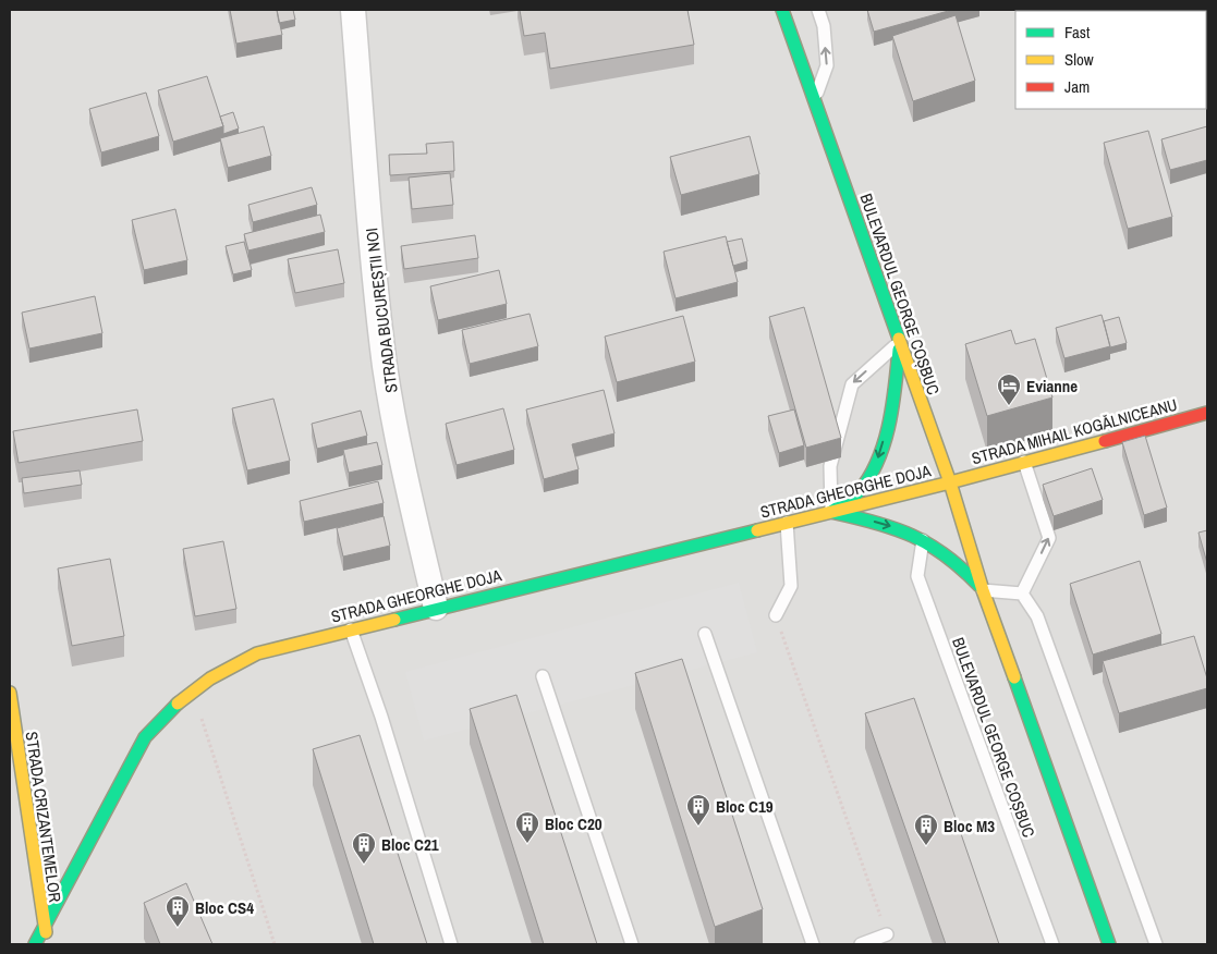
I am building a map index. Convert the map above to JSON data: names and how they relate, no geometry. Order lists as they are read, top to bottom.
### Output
{
  "streets": {
    "main road": [
      "BULEVARDUL GEORGE COȘBUC",
      "STRADA MIHAIL KOGĂLNICEANU",
      "STRADA GHEORGHE DOJA",
      "STRADA CRIZANTEMELOR"
    ],
    "street": ["STRADA BUCUREȘTII NOI"]
  },
  "crossings": [
    ["BULEVARDUL GEORGE COȘBUC", "STRADA MIHAIL KOGĂLNICEANU"],
    ["BULEVARDUL GEORGE COȘBUC", "STRADA GHEORGHE DOJA"],
    ["STRADA BUCUREȘTII NOI", "STRADA GHEORGHE DOJA"],
    ["STRADA MIHAIL KOGĂLNICEANU", "STRADA GHEORGHE DOJA"],
    ["STRADA GHEORGHE DOJA", "STRADA CRIZANTEMELOR"]
  ],
  "places": {
    "hotel": ["Evianne"],
    "building": [
      "Bloc C19",
      "Bloc C20",
      "Bloc M3",
      "Bloc C21",
      "Bloc CS4"
    ]
  },
  "legend": ["Fast", "Slow", "Jam"]
}
